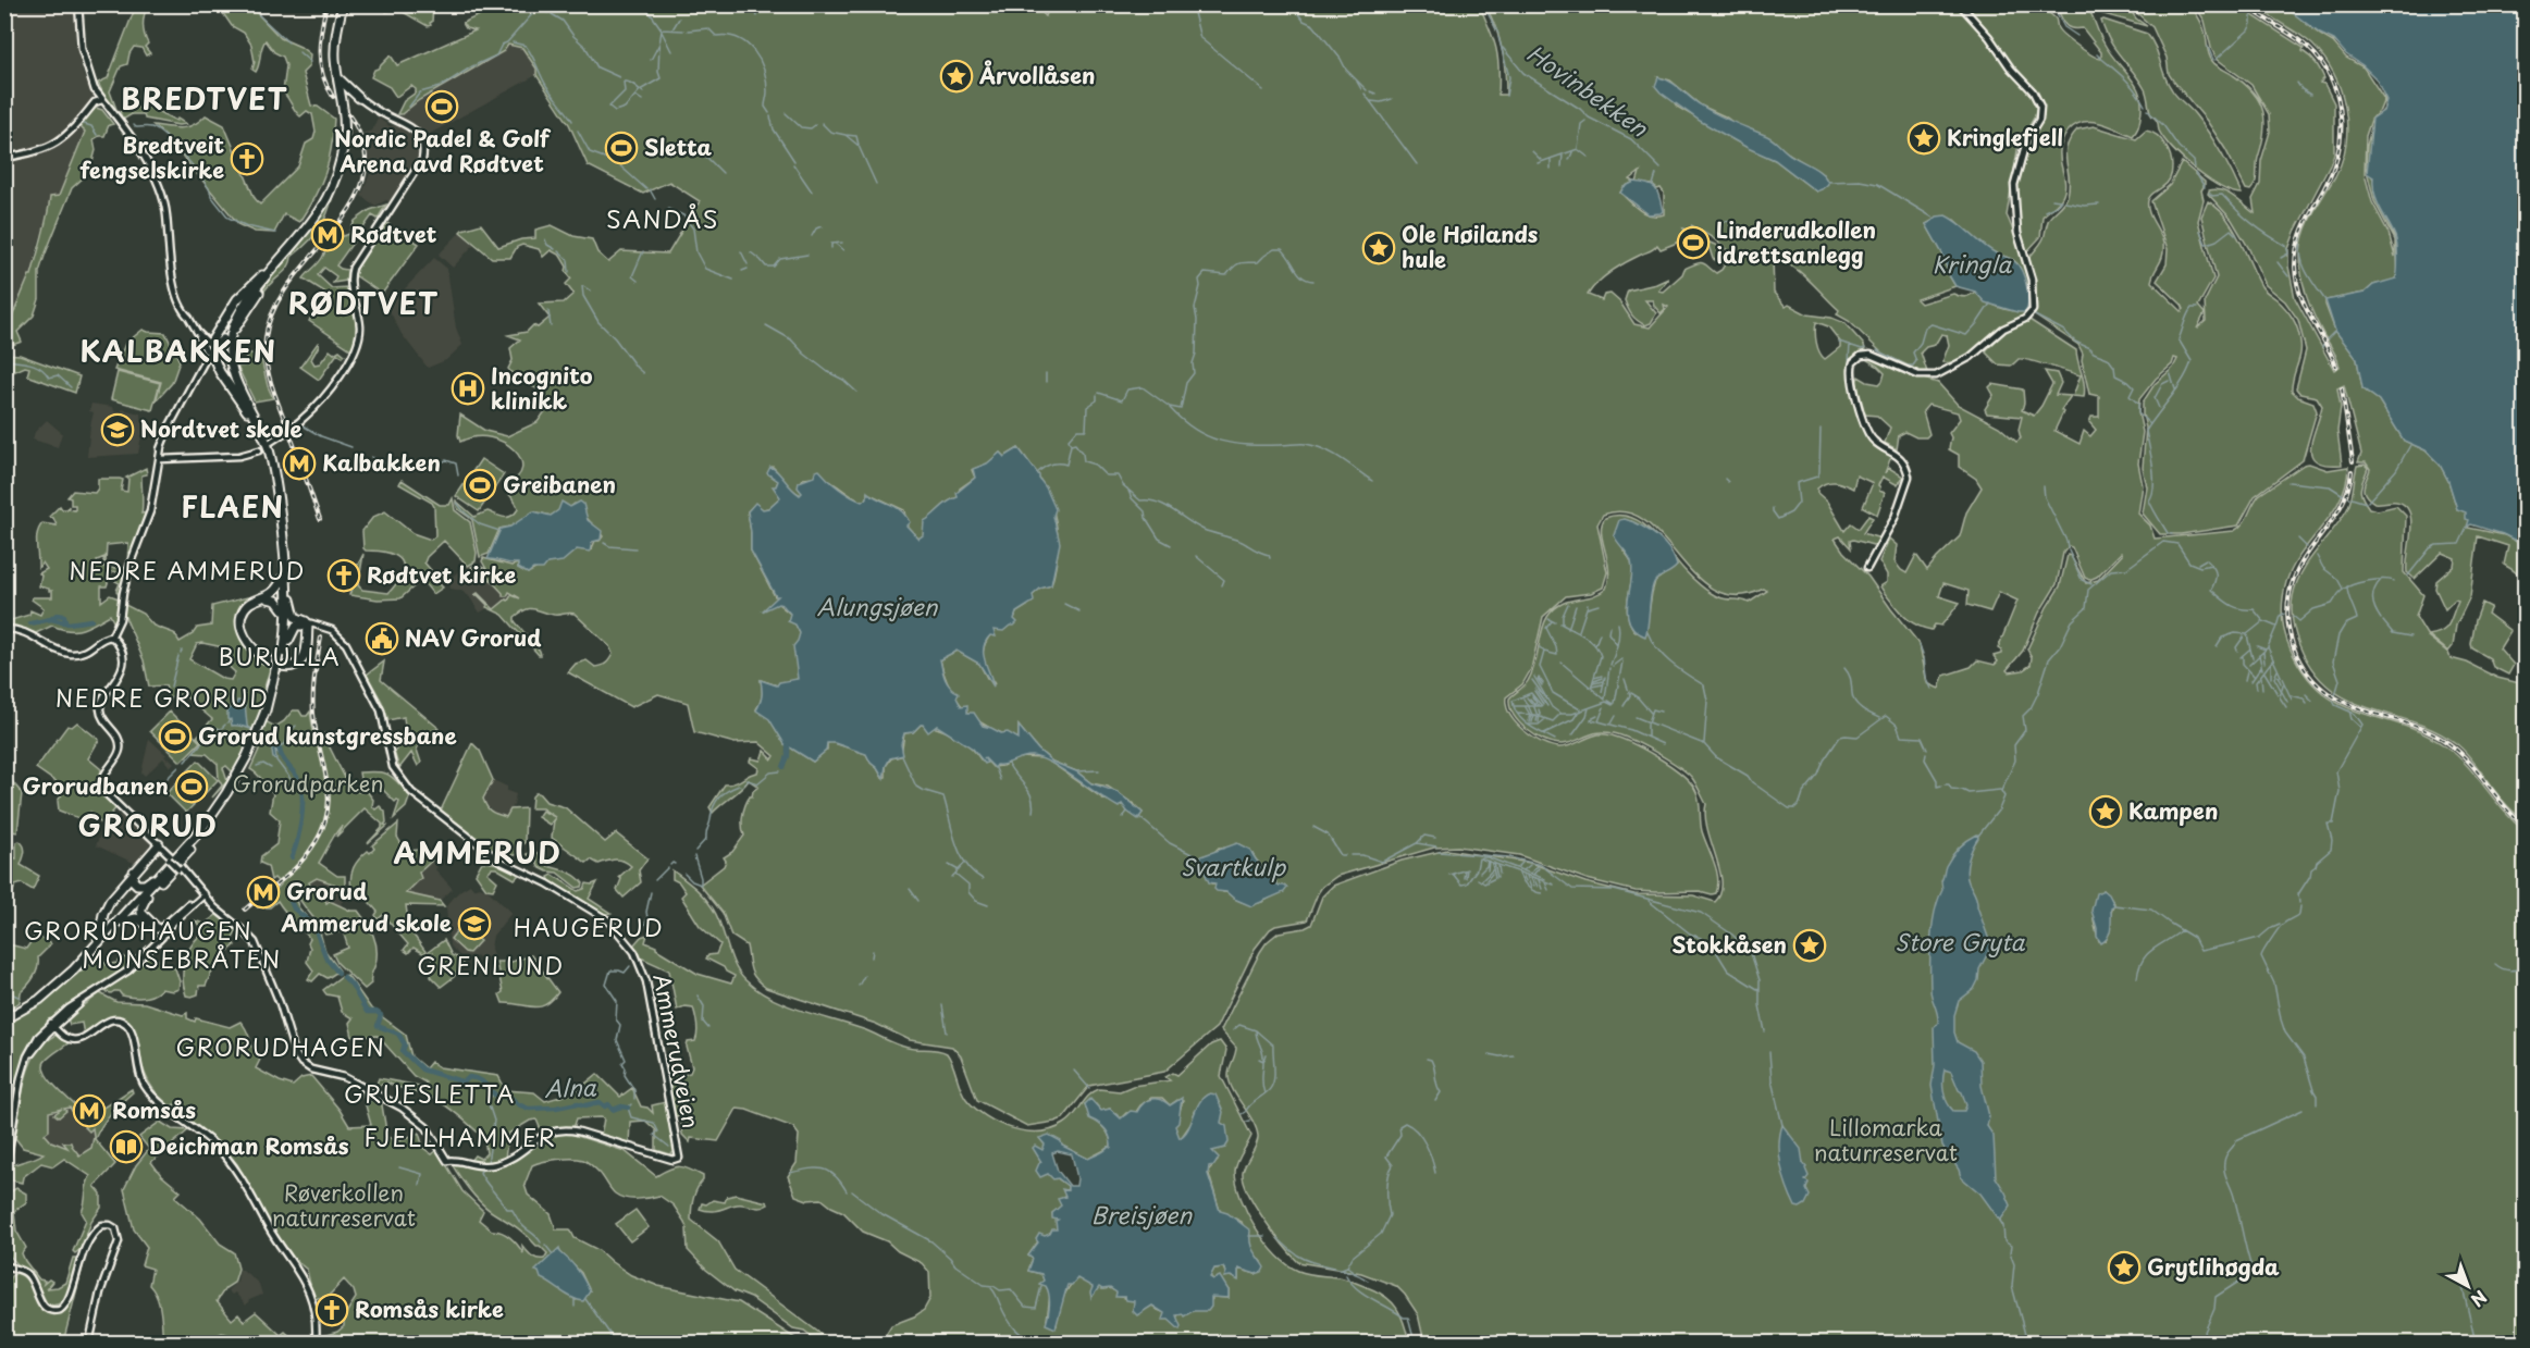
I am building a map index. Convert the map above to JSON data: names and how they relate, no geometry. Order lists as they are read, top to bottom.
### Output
{
  "streets": {
    "street": ["Ammerudveien"]
  },
  "districts": [
    "BREDTVET",
    "SANDÅS",
    "RØDTVET",
    "KALBAKKEN",
    "FLAEN",
    "NEDRE AMMERUD",
    "BURULLA",
    "NEDRE GRORUD",
    "GRORUD",
    "AMMERUD",
    "HAUGERUD",
    "GRORUDHAUGEN",
    "MONSEBRÅTEN",
    "GRENLUND",
    "GRORUDHAGEN",
    "GRUESLETTA",
    "FJELLHAMMER"
  ],
  "water": [
    "Hovinbekken",
    "Kringla",
    "Alungsjøen",
    "Svartkulp",
    "Store Gryta",
    "Alna",
    "Breisjøen"
  ],
  "parks": ["Grorudparken", "Lillomarka naturreservat", "Røverkollen naturreservat"],
  "places": {
    "place": [
      "Årvollåsen",
      "Kringlefjell",
      "Ole Høilands hule",
      "Kampen",
      "Stokkåsen",
      "Grytlihøgda"
    ],
    "sports": [
      "Nordic Padel & Golf Arena avd Rødtvet",
      "Sletta",
      "Linderudkollen idrettsanlegg",
      "Greibanen",
      "Grorud kunstgressbane",
      "Grorudbanen"
    ],
    "church": ["Bredtveit fengselskirke", "Rødtvet kirke", "Romsås kirke"],
    "metro station": [
      "Rødtvet",
      "Kalbakken",
      "Grorud",
      "Romsås"
    ],
    "hospital": ["Incognito klinikk"],
    "school or university": ["Nordtvet skole", "Ammerud skole"],
    "public building": ["NAV Grorud"],
    "library": ["Deichman Romsås"]
  },
  "north": "bottom right"
}
